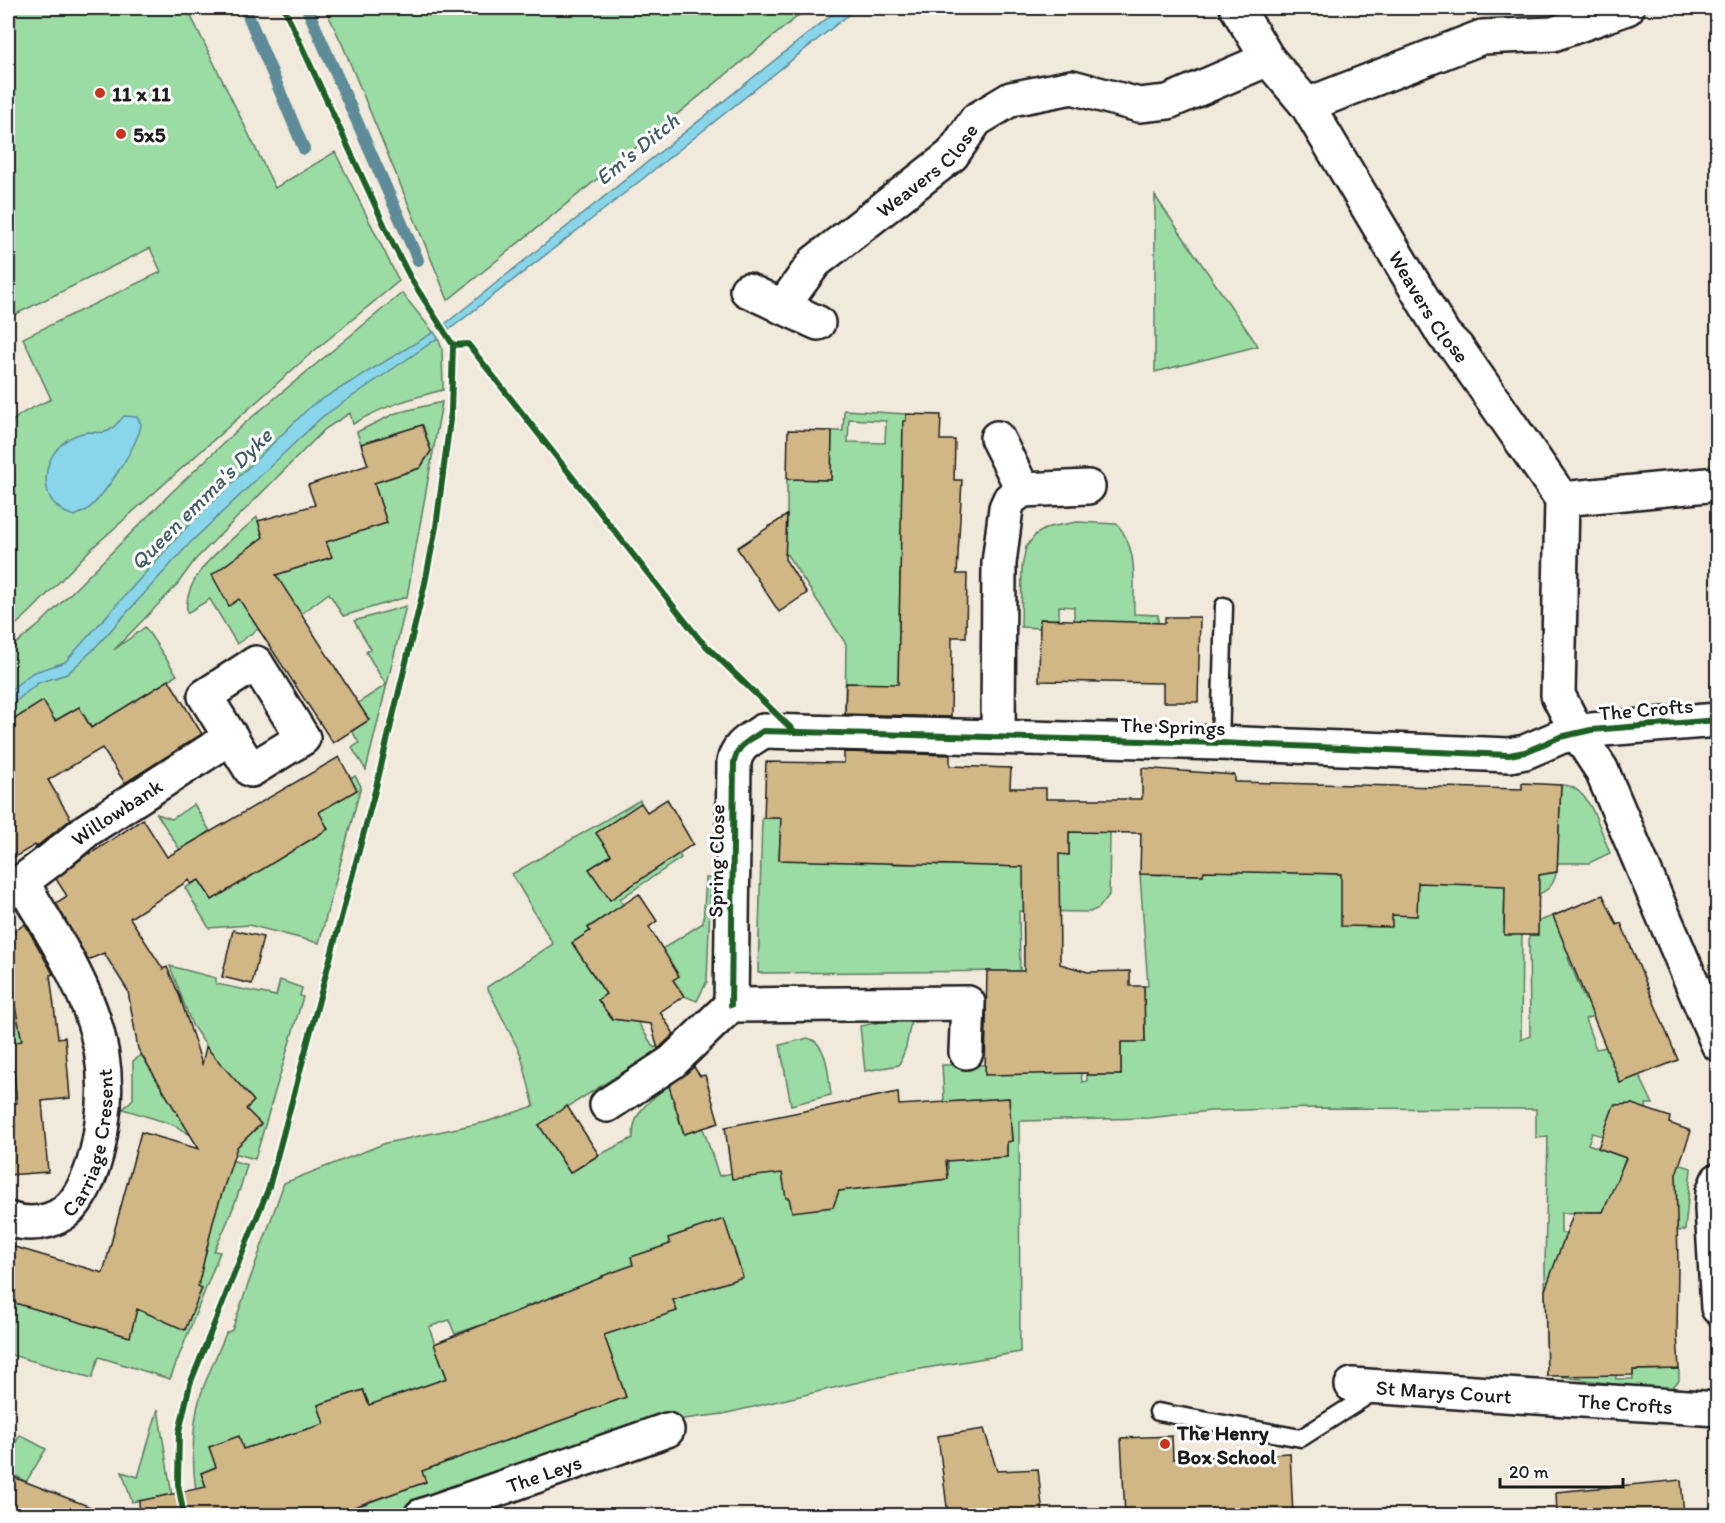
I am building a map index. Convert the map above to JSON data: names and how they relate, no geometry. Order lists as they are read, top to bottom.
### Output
{
  "streets": {
    "street": [
      "Weavers Close",
      "The Crofts",
      "The Springs",
      "Willowbank",
      "Spring Close",
      "Carriage Cresent",
      "St Marys Court",
      "The Leys"
    ]
  },
  "crossings": [
    ["The Crofts", "The Springs"],
    ["The Crofts", "St Marys Court"],
    ["The Springs", "Spring Close"],
    ["Willowbank", "Carriage Cresent"]
  ],
  "water": ["Em's Ditch", "Queen emma's Dyke"],
  "places": ["11 x 11", "5x5", "The Henry Box School"],
  "scale_bar": "20 m"
}
